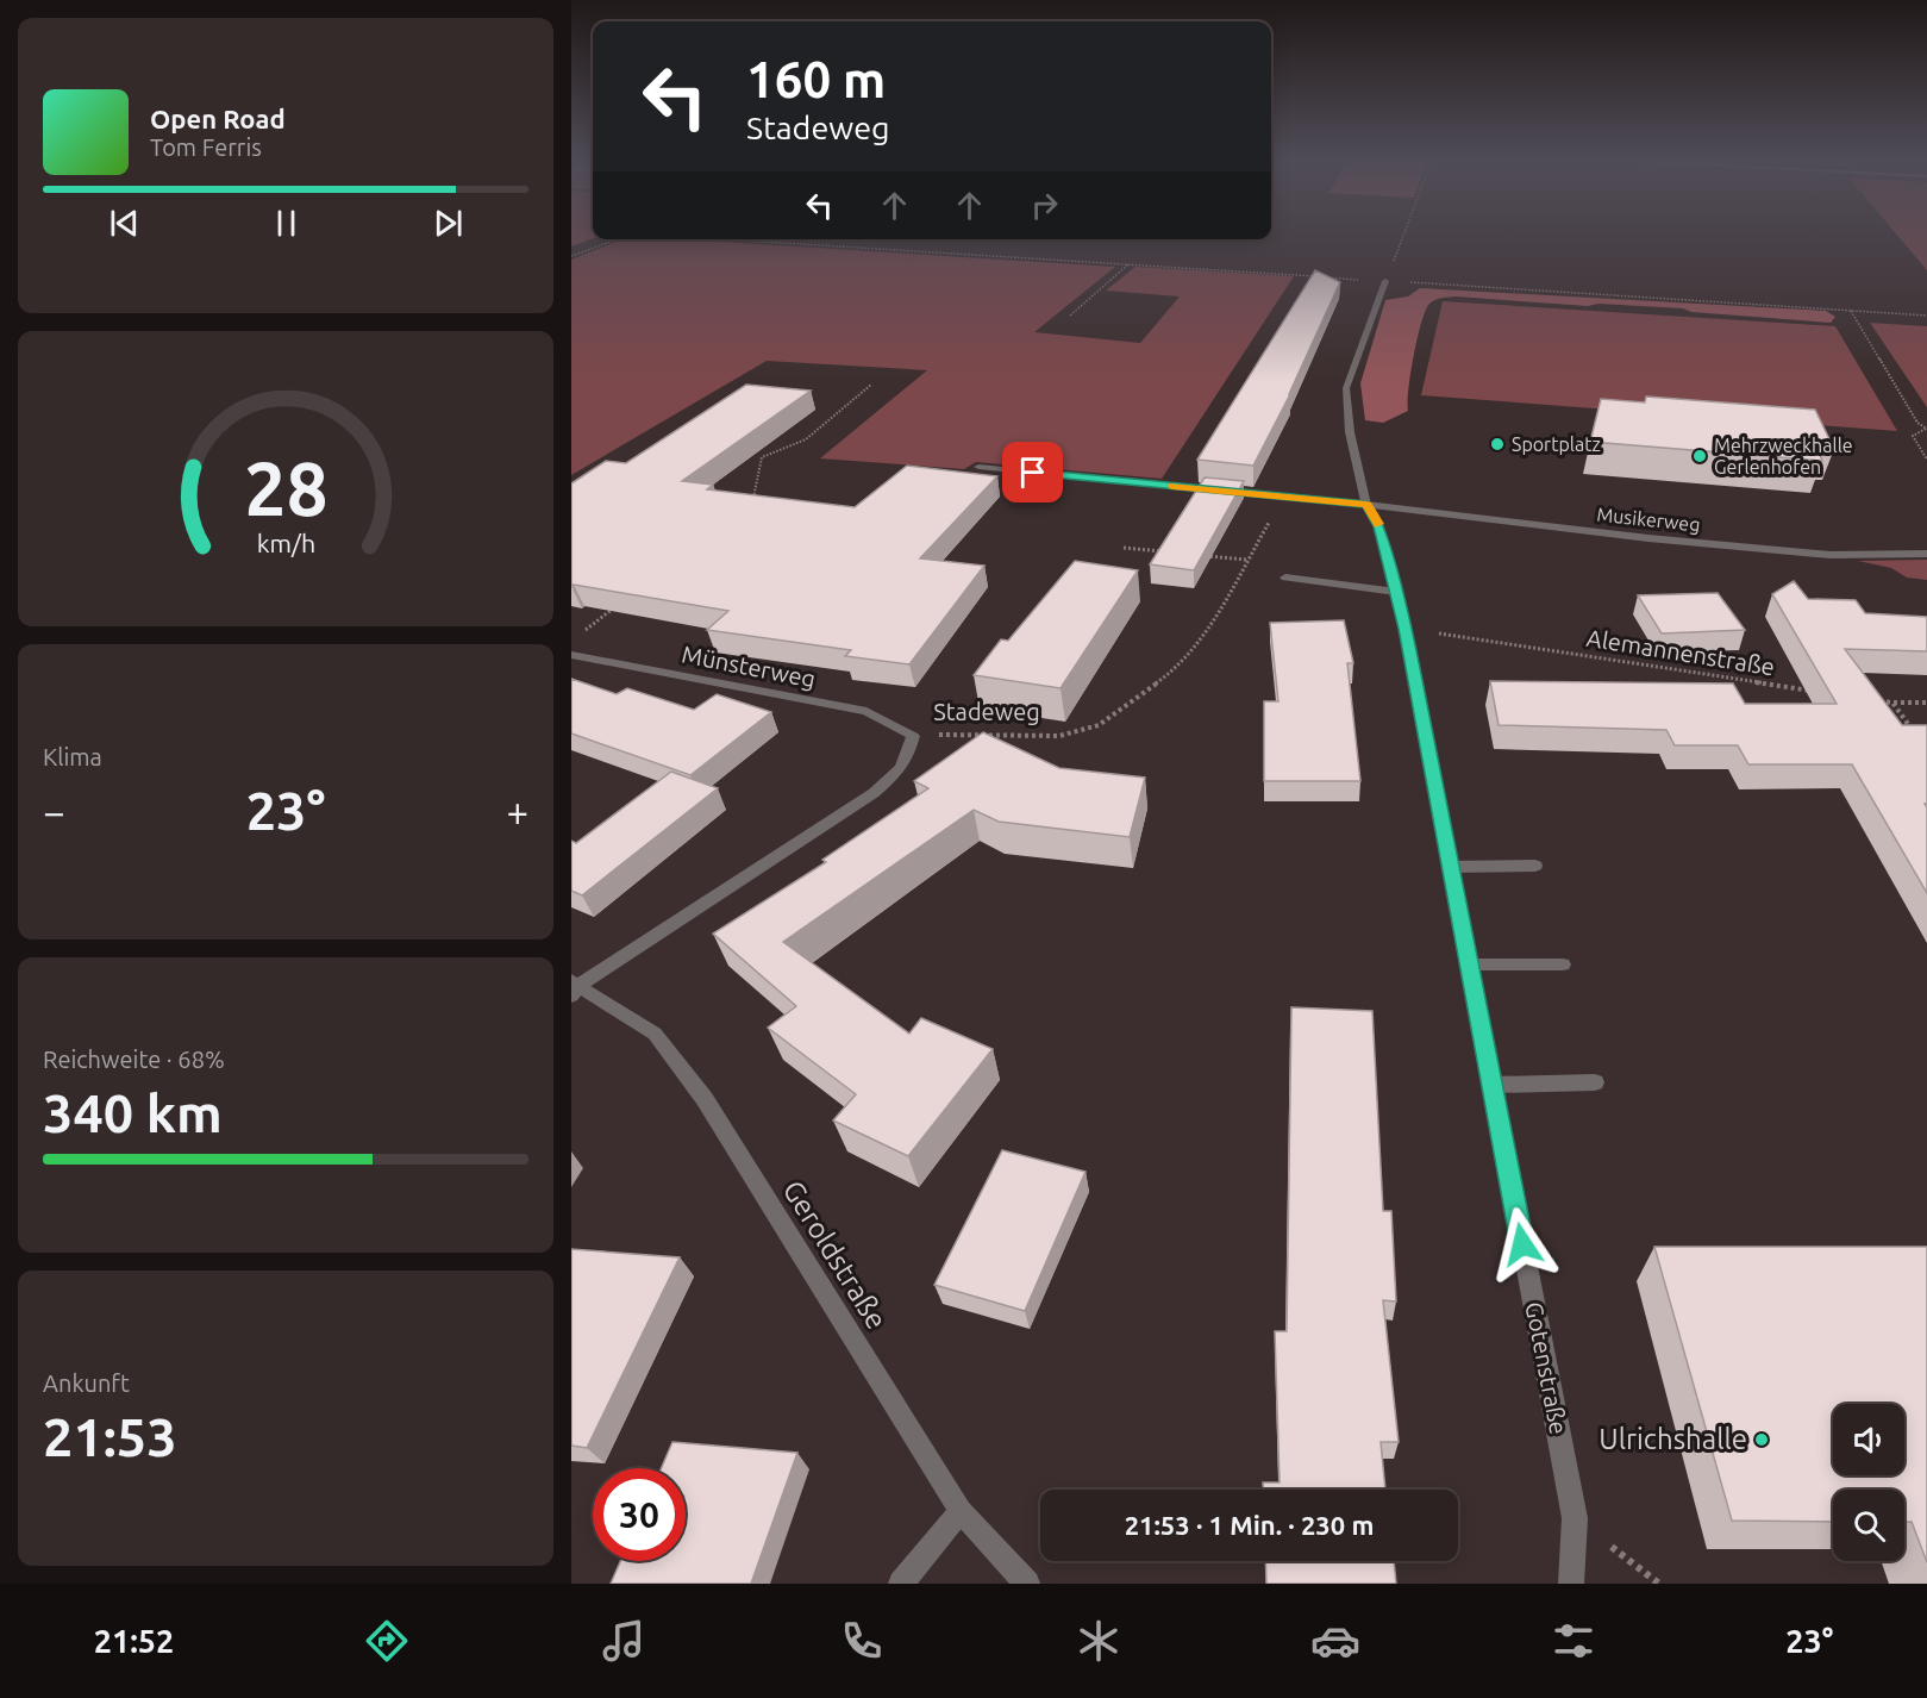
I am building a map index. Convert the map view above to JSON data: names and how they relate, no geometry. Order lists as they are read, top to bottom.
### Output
{
  "streets": {
    "street": [
      "Musikerweg",
      "Münsterweg",
      "Stadeweg",
      "Geroldstraße",
      "Gotenstraße"
    ],
    "path": ["Alemannenstraße"]
  },
  "crossings": [
    ["Musikerweg", "Gotenstraße"],
    ["Alemannenstraße", "Gotenstraße"],
    ["Münsterweg", "Stadeweg"],
    ["Stadeweg", "Geroldstraße"]
  ],
  "places": ["Sportplatz", "Mehrzweckhalle Gerlenhofen", "Ulrichshalle"],
  "page": {
    "turn": ["160 m", "Stadeweg"],
    "song": ["Open Road", "Tom Ferris"],
    "tile": [
      "Klima",
      ["Reichweite · 68%", "340 km"],
      ["Ankunft", "21:53"]
    ],
    "heat": ["−", "23°", "+"],
    "limit": "30",
    "trip": "21:53 · 1 Min. · 230 m",
    "tabs": ["21:52", "23°"],
    "gauge": ["28", "km/h"]
  }
}
